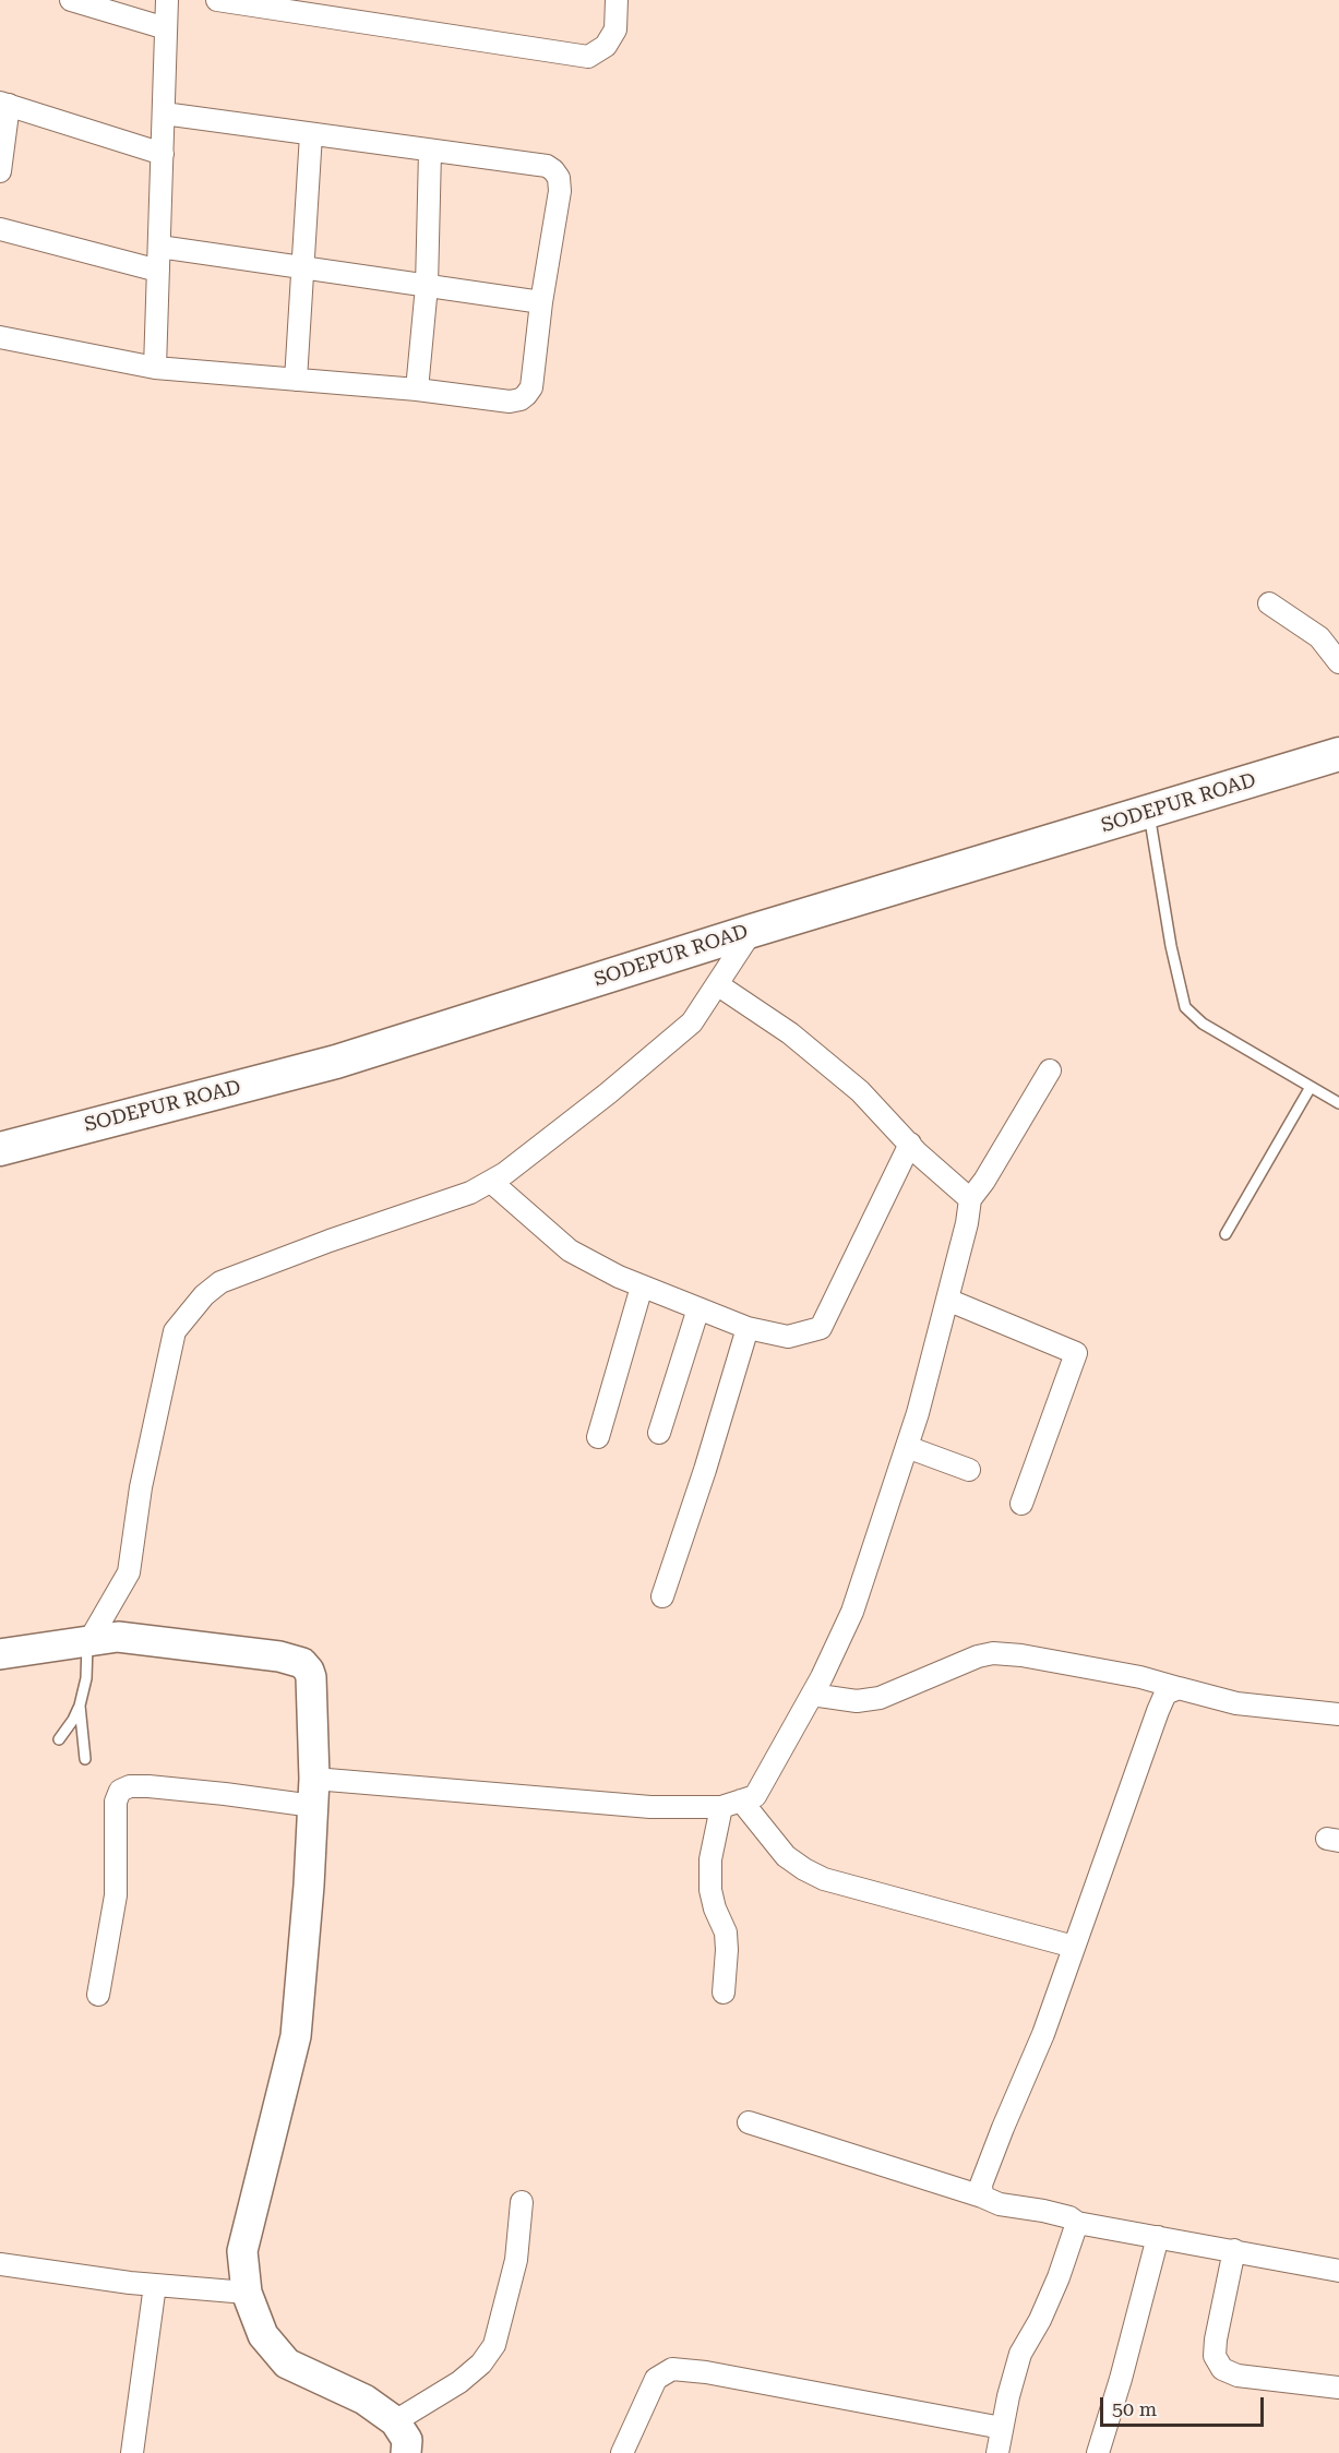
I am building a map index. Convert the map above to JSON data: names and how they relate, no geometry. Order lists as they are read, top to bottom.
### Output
{
  "streets": {
    "main road": ["SODEPUR ROAD"]
  },
  "scale_bar": "50 m"
}
